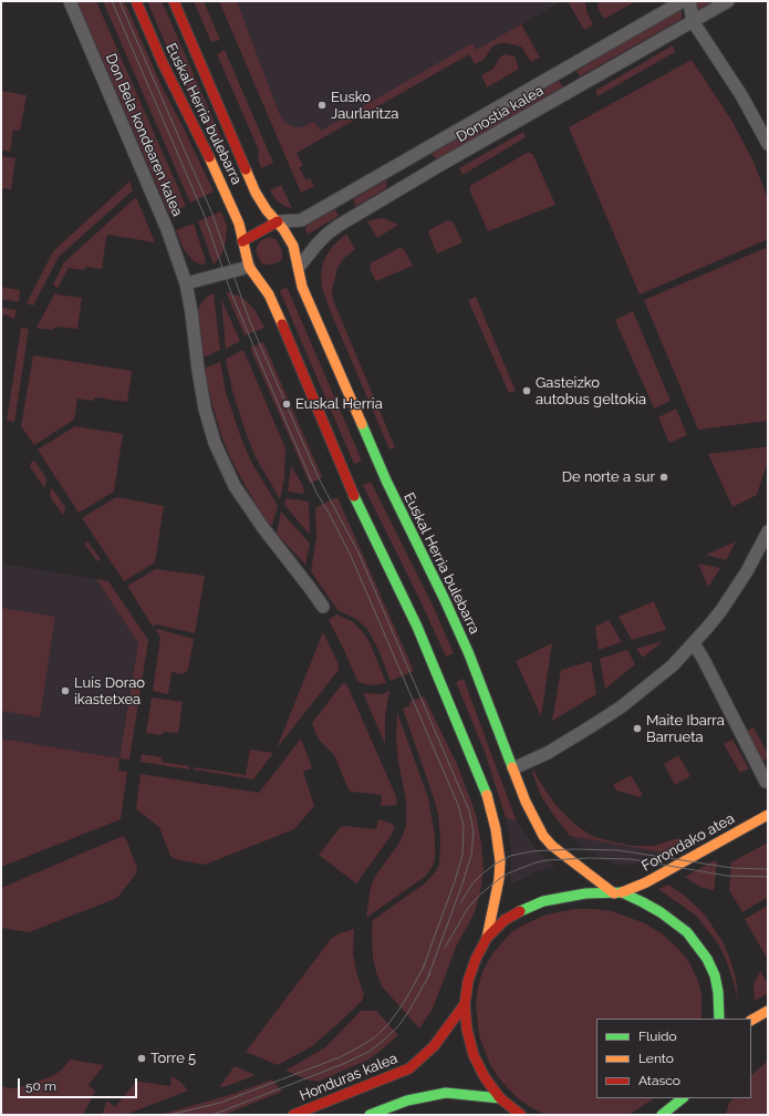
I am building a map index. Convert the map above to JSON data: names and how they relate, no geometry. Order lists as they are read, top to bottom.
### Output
{
  "streets": {
    "main road": ["Euskal Herria bulebarra", "Forondako atea", "Honduras kalea"],
    "street": ["Donostia kalea", "Don Bela kondearen kalea"]
  },
  "crossings": [
    ["Euskal Herria bulebarra", "Donostia kalea"],
    ["Euskal Herria bulebarra", "Forondako atea"]
  ],
  "places": [
    "Eusko Jaurlaritza",
    "Gasteizko autobus geltokia",
    "Euskal Herria",
    "De norte a sur",
    "Luis Dorao ikastetxea",
    "Maite Ibarra Barrueta",
    "Torre 5"
  ],
  "legend": ["Fluido", "Lento", "Atasco"],
  "scale_bar": "50 m"
}
